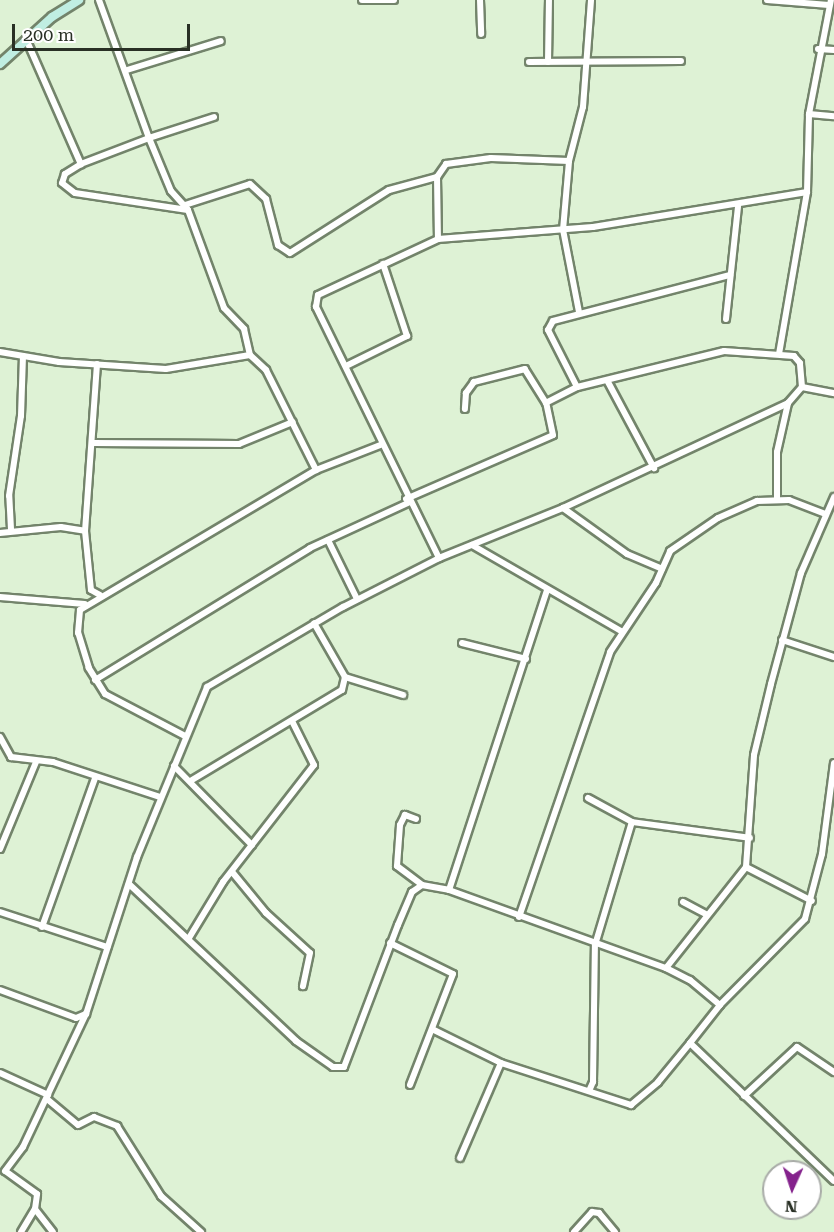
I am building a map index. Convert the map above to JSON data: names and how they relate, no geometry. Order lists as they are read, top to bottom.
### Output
{
  "scale_bar": "200 m",
  "north": "bottom"
}
